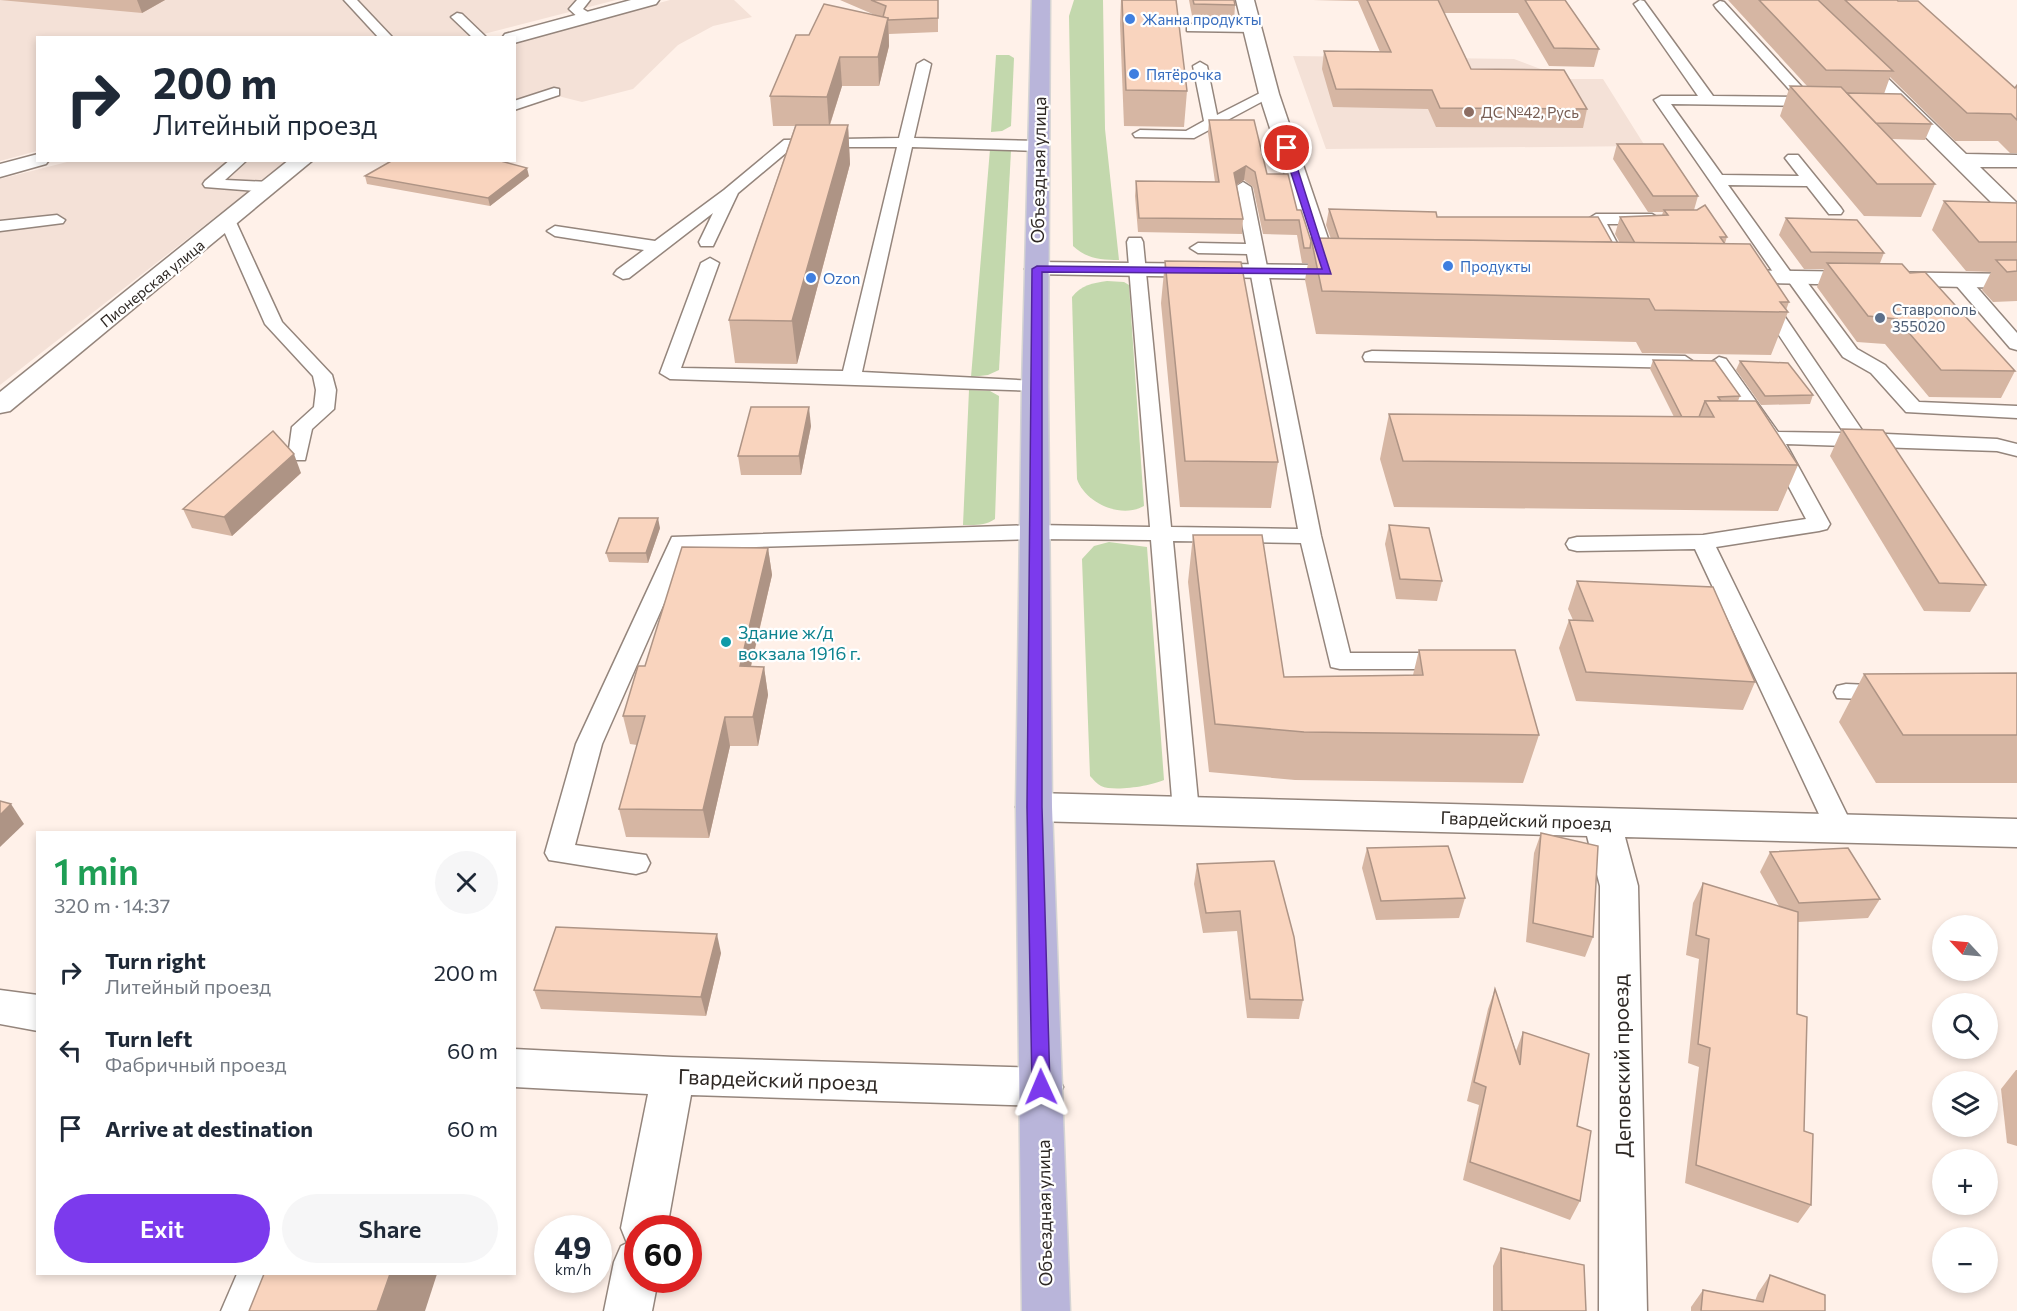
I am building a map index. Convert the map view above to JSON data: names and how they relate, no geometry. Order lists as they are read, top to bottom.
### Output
{
  "streets": {
    "main road": ["Объездная улица"],
    "street": ["Пионерская улица", "Гвардейский проезд", "Деповский проезд"]
  },
  "crossings": [
    ["Объездная улица", "Гвардейский проезд"],
    ["Гвардейский проезд", "Деповский проезд"]
  ],
  "places": [
    "Жанна продукты",
    "Пятёрочка",
    "ДС №42, Русь",
    "Продукты",
    "Ozon",
    "Ставрополь 355020",
    "Здание ж/д вокзала 1916 г."
  ],
  "north": "top left",
  "page": {
    "turn": ["200 m", "Литейный проезд"],
    "heading": ["1 min", "320 m · 14:37"],
    "map_buttons": ["+", "−"],
    "list": [
      {
        "name": "Turn right",
        "note": "Литейный проезд",
        "value": "200 m"
      },
      {
        "name": "Turn left",
        "note": "Фабричный проезд",
        "value": "60 m"
      },
      {
        "name": "Arrive at destination",
        "value": "60 m"
      }
    ],
    "buttons": ["Exit", "Share"],
    "speed": "49 km/h",
    "limit": "60"
  }
}
